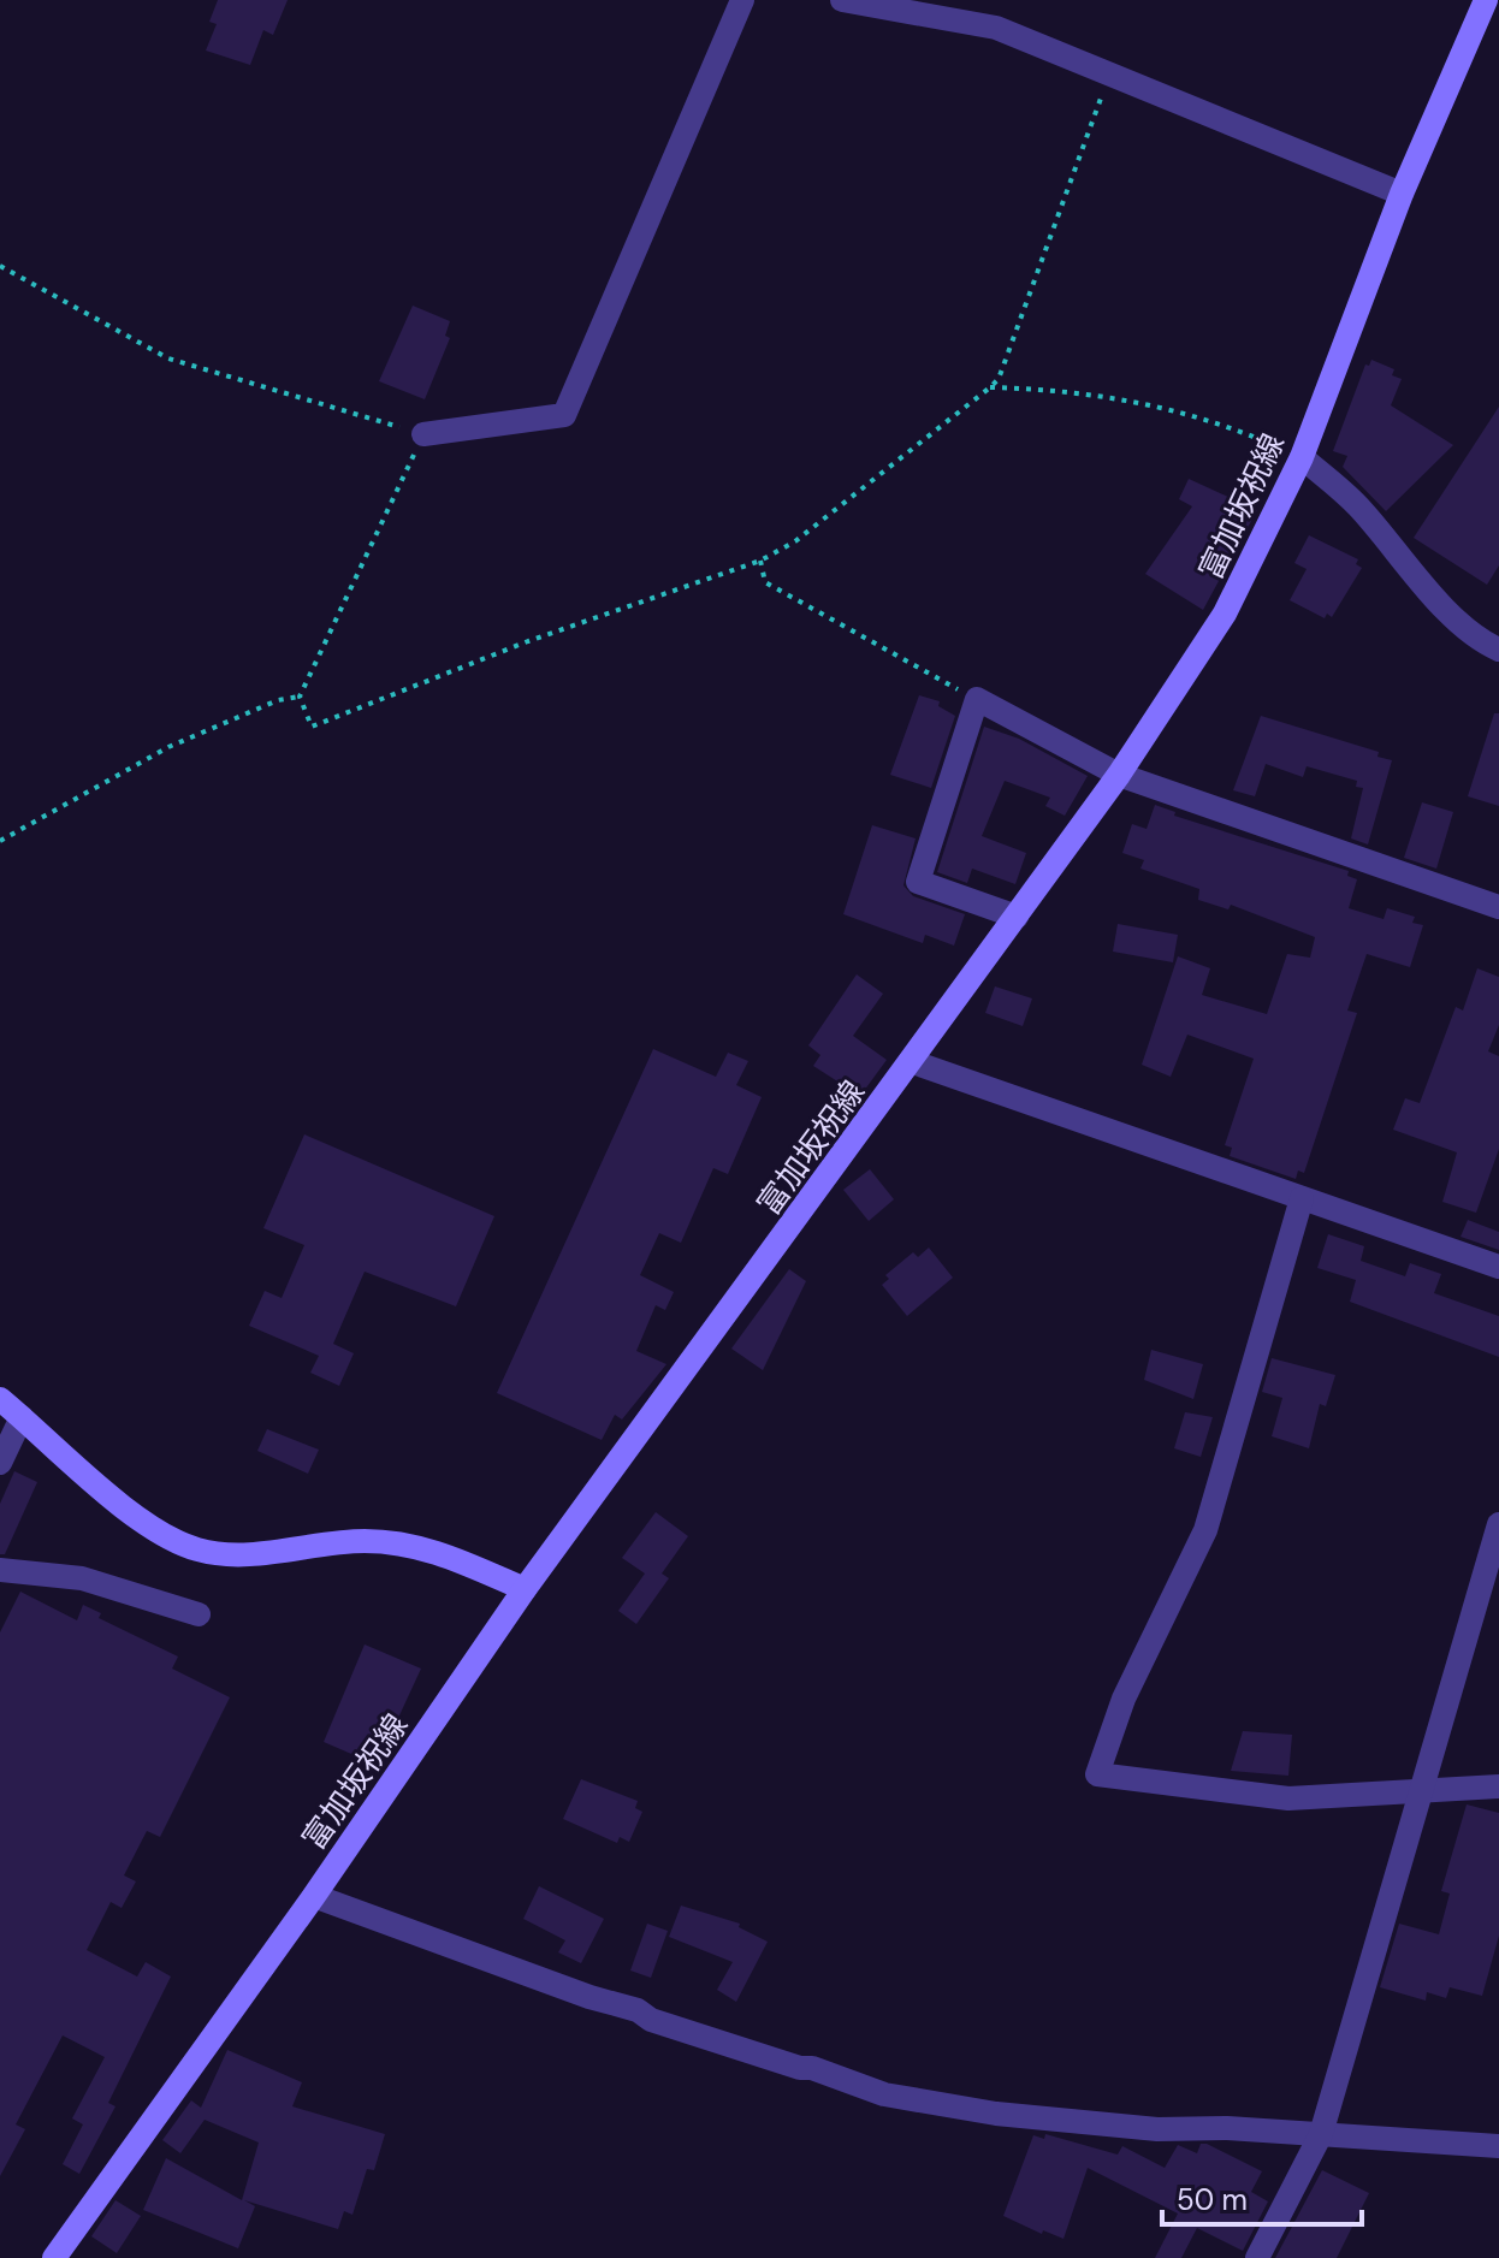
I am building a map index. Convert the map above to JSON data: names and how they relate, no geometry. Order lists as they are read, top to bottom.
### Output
{
  "streets": {
    "main road": ["富加坂祝線"]
  },
  "scale_bar": "50 m"
}
